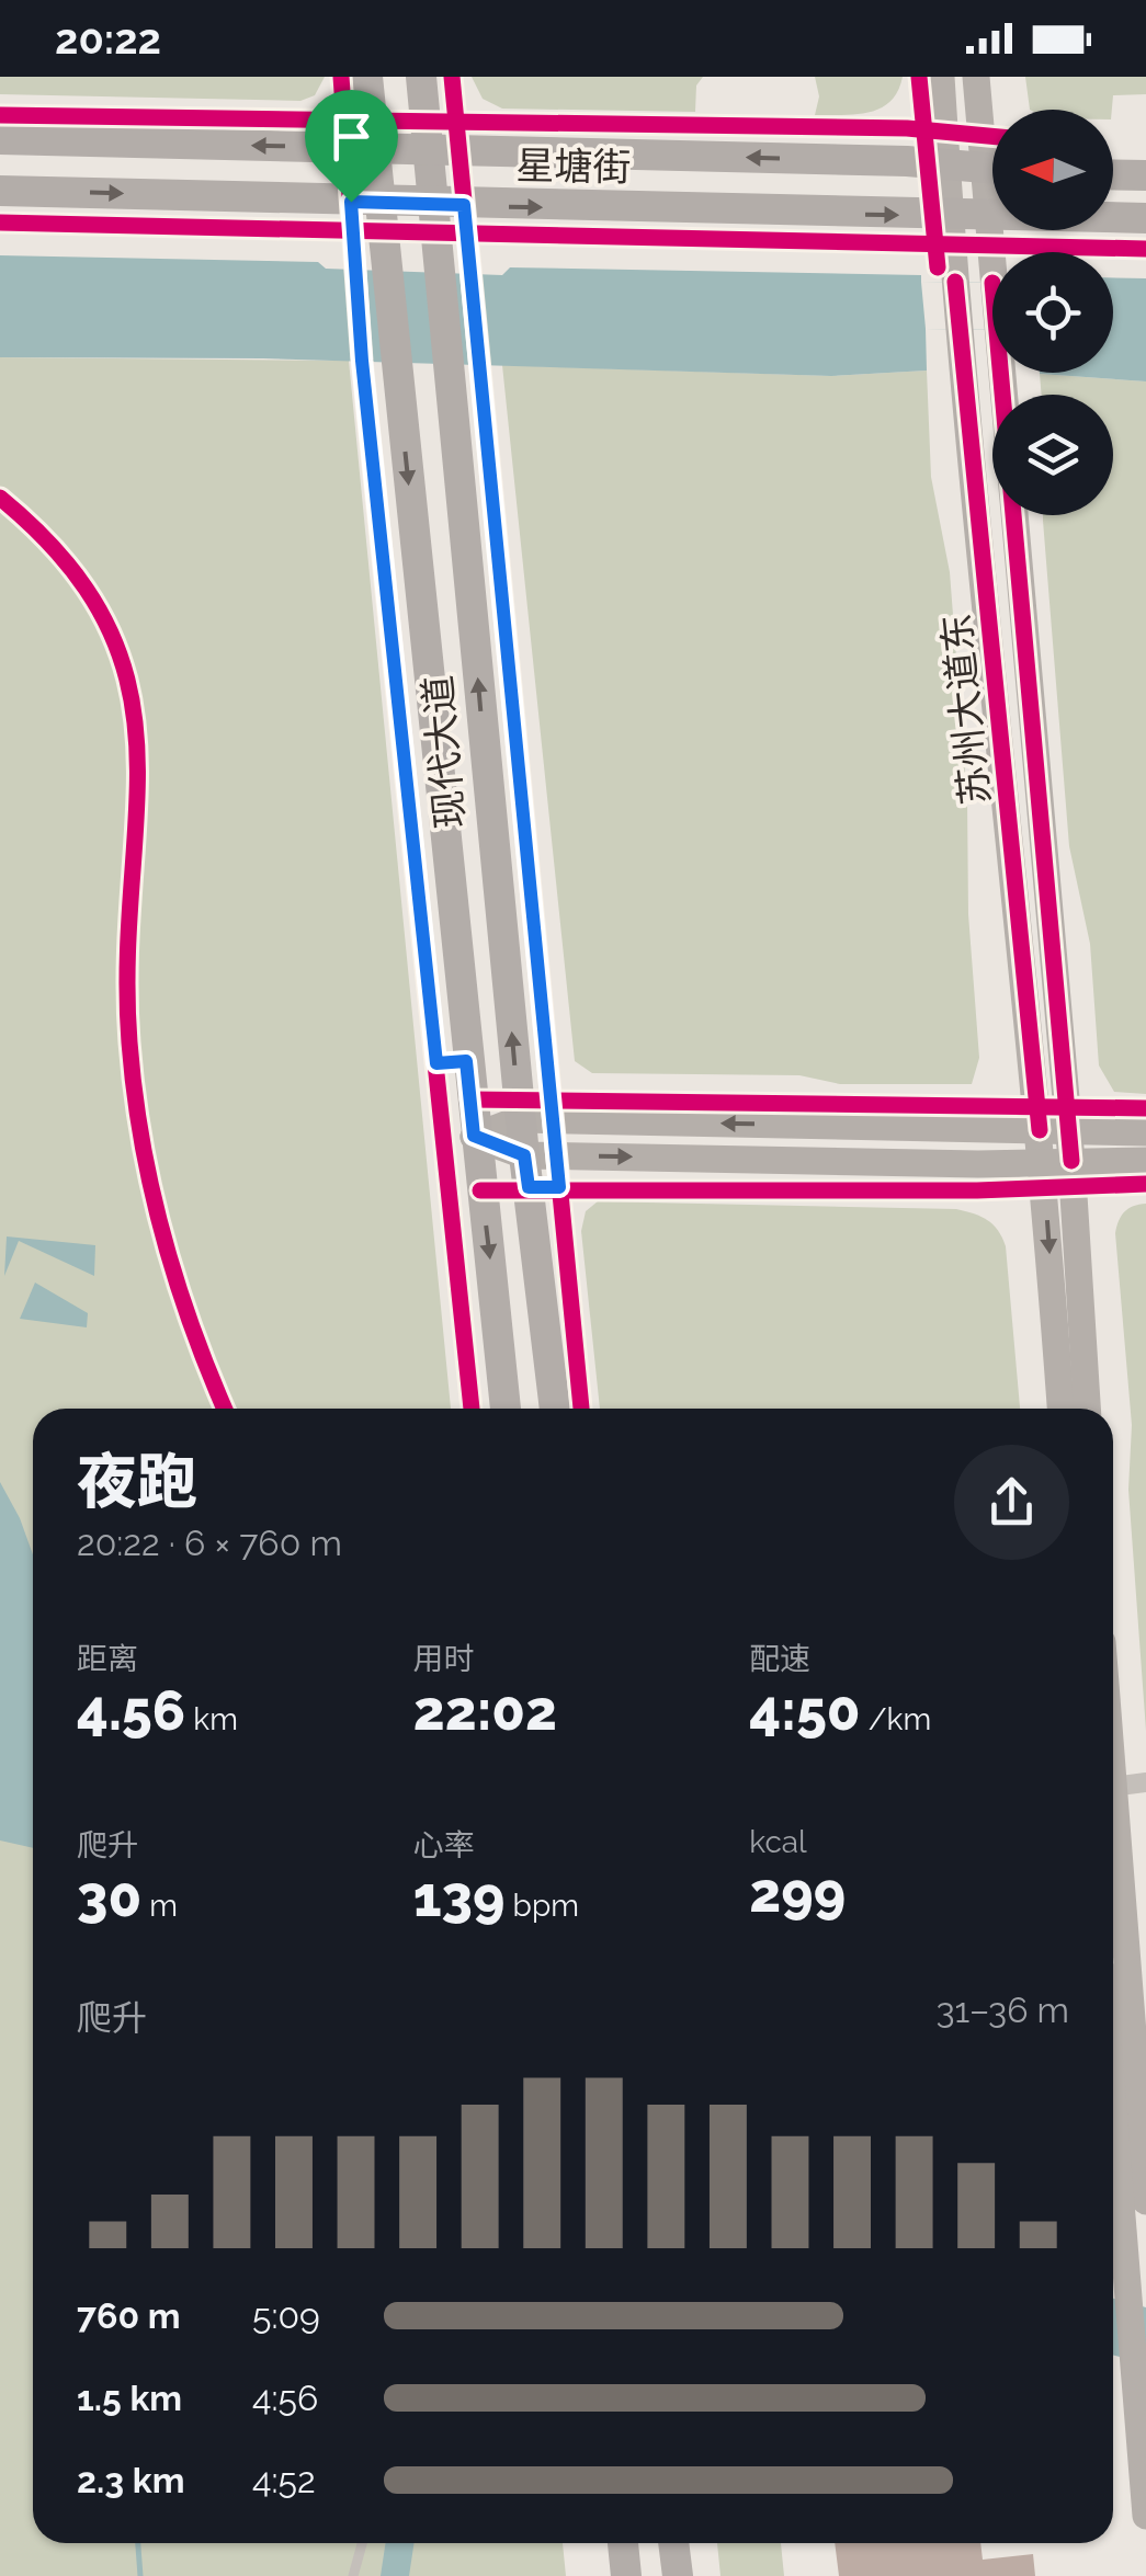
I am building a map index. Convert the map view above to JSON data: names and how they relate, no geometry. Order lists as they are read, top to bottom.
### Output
{
  "streets": {
    "main road": ["星塘街", "苏州大道东", "现代大道"]
  },
  "crossings": [
    ["星塘街", "苏州大道东"],
    ["星塘街", "现代大道"]
  ],
  "north": "left",
  "page": {
    "status": "20:22",
    "heading": ["夜跑", "20:22 · 6 × 760 m"],
    "stats": [
      ["距离", "4.56 km"],
      ["用时", "22:02"],
      ["配速", "4:50 /km"],
      ["爬升", "30 m"],
      ["心率", "139 bpm"],
      ["kcal", "299"]
    ],
    "chart": ["爬升", "31–36 m"],
    "list": [
      {
        "name": "760 m",
        "note": "5:09"
      },
      {
        "name": "1.5 km",
        "note": "4:56"
      },
      {
        "name": "2.3 km",
        "note": "4:52"
      }
    ]
  }
}
